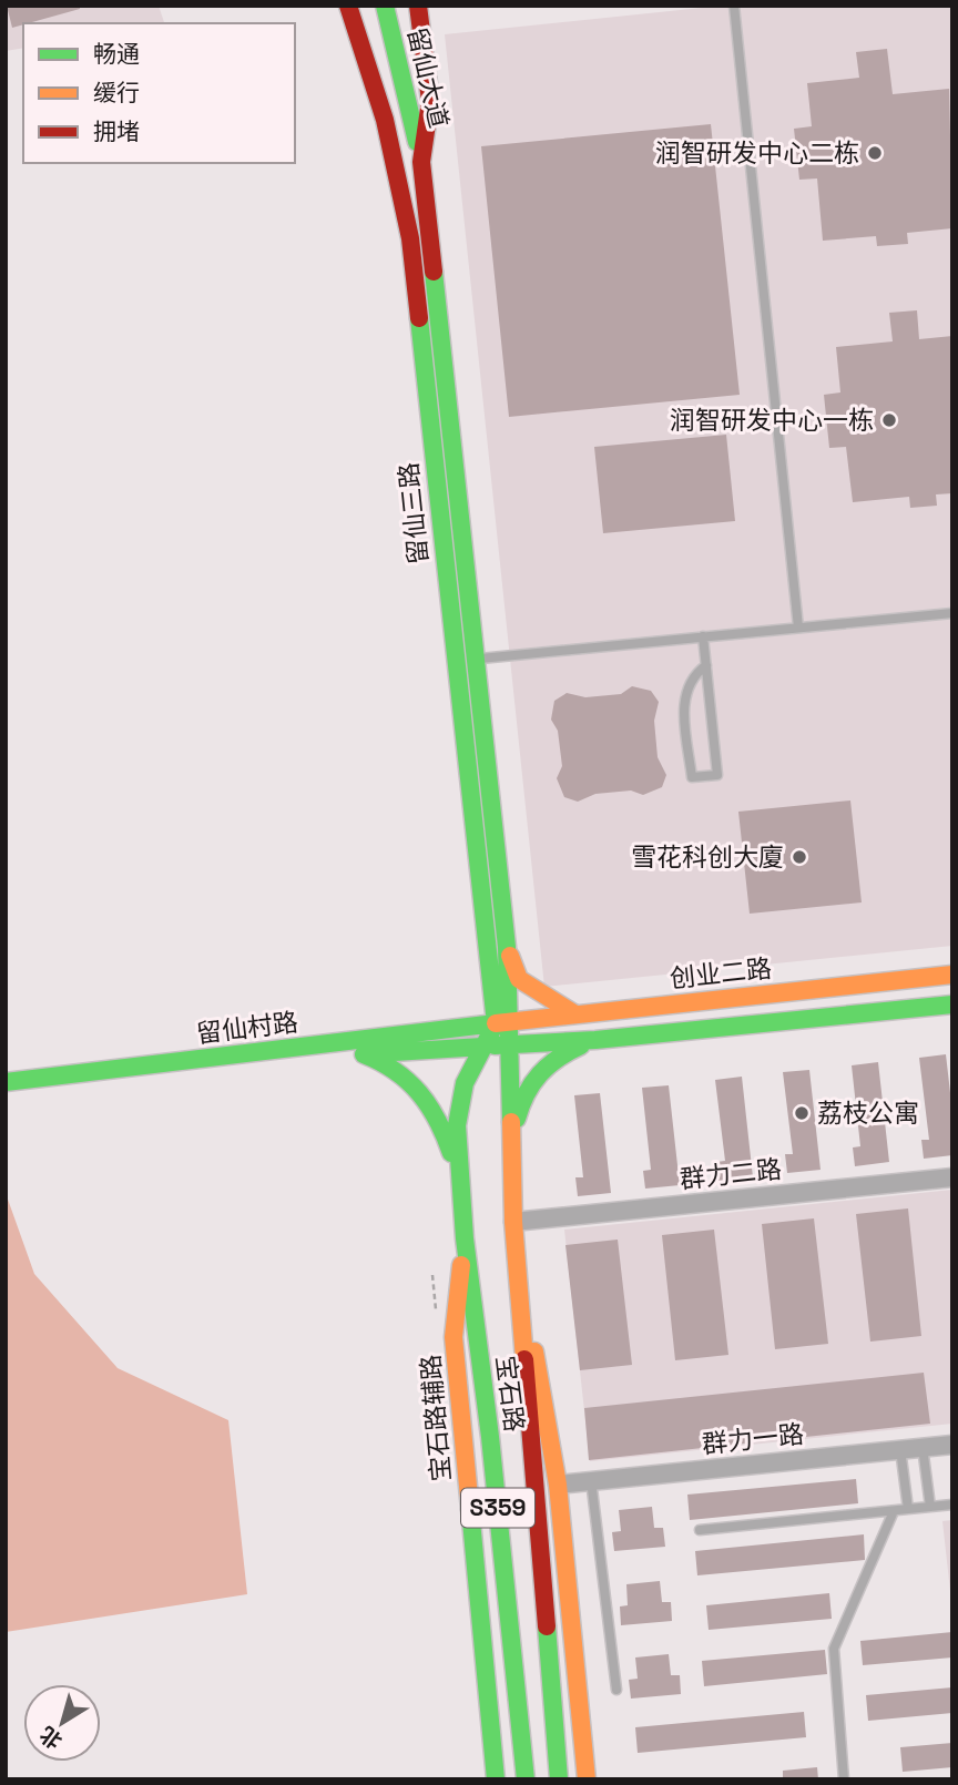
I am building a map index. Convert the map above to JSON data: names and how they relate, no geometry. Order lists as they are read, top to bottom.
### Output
{
  "streets": {
    "main road": [
      "留仙大道",
      "留仙三路",
      "创业二路",
      "留仙村路",
      "宝石路",
      "宝石路辅路",
      "S359"
    ],
    "street": ["群力二路", "群力一路"]
  },
  "crossings": [
    ["留仙大道", "留仙三路"],
    ["留仙三路", "创业二路"],
    ["留仙三路", "留仙村路"],
    ["留仙三路", "宝石路"],
    ["创业二路", "留仙村路"],
    ["创业二路", "宝石路"],
    ["留仙村路", "宝石路"],
    ["留仙村路", "S359"],
    ["群力二路", "宝石路"],
    ["宝石路", "宝石路辅路"],
    ["宝石路", "S359"]
  ],
  "places": [
    "润智研发中心二栋",
    "润智研发中心一栋",
    "雪花科创大廈",
    "荔枝公寓"
  ],
  "legend": ["畅通", "缓行", "拥堵"],
  "north": "bottom left"
}
